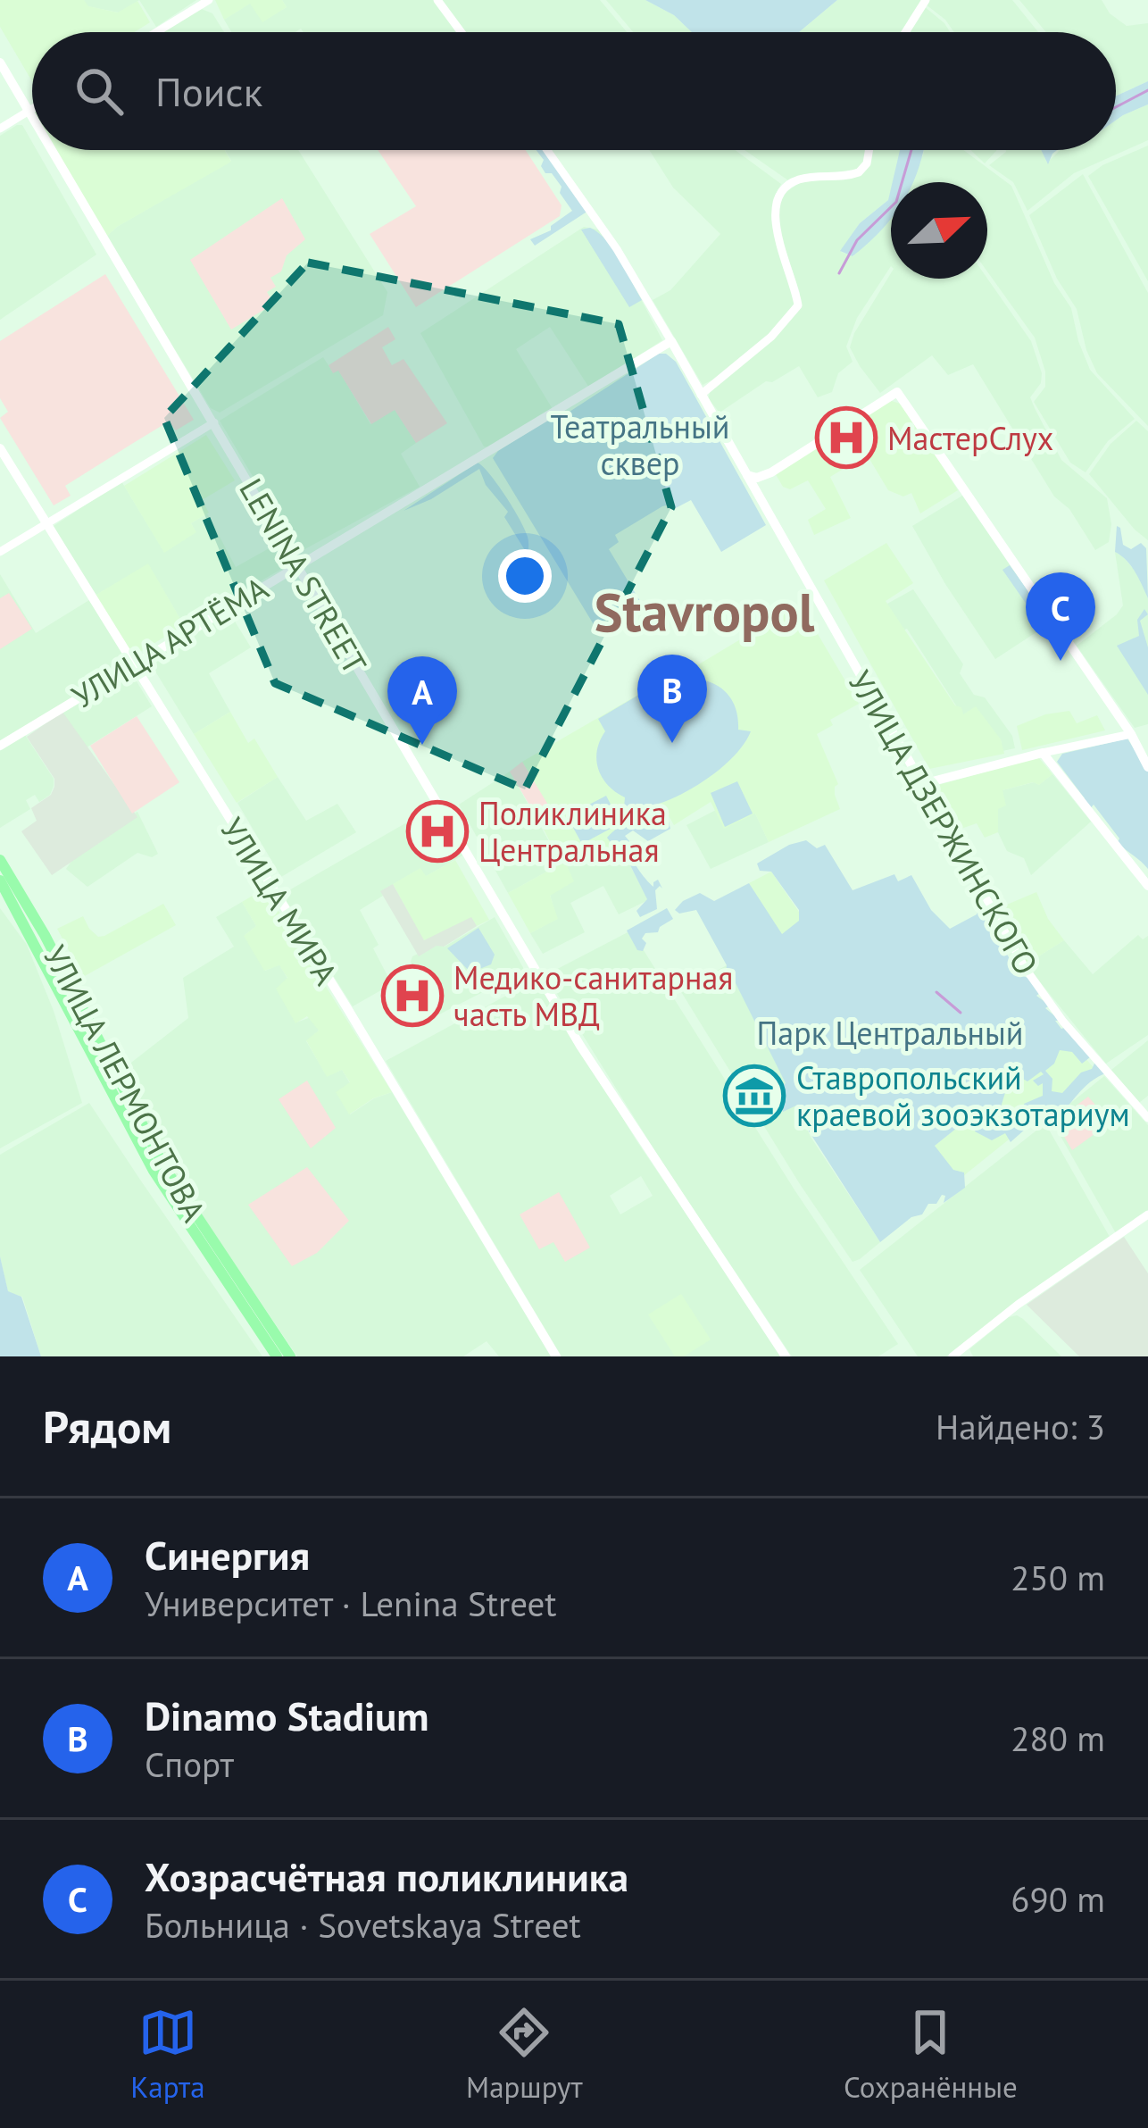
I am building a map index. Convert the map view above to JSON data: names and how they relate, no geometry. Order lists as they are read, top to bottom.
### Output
{
  "streets": {
    "main road": [
      "LENINA STREET",
      "УЛИЦА АРТЁМА",
      "УЛИЦА ДЗЕРЖИНСКОГО",
      "УЛИЦА МИРА",
      "УЛИЦА ЛЕРМОНТОВА"
    ]
  },
  "crossings": [
    ["LENINA STREET", "УЛИЦА АРТЁМА"],
    ["УЛИЦА АРТЁМА", "УЛИЦА ДЗЕРЖИНСКОГО"],
    ["УЛИЦА АРТЁМА", "УЛИЦА МИРА"]
  ],
  "districts": ["Stavropol"],
  "parks": ["Театральный сквер", "Парк Центральный"],
  "places": {
    "hospital": ["МастерСлух", "Поликлиника Центральная", "Медико-санитарная часть МВД"],
    "museum": ["Ставропольский краевой зооэкзотариум"]
  },
  "north": "top right",
  "page": {
    "search": "Поиск",
    "pins": ["C", "B", "A"],
    "heading": ["Рядом", "Найдено: 3"],
    "list": [
      {
        "mark": "A",
        "name": "Синергия",
        "note": "Университет · Lenina Street",
        "value": "250 m"
      },
      {
        "mark": "B",
        "name": "Dinamo Stadium",
        "note": "Спорт",
        "value": "280 m"
      },
      {
        "mark": "C",
        "name": "Хозрасчётная поликлиника",
        "note": "Больница · Sovetskaya Street",
        "value": "690 m"
      }
    ],
    "nav": ["Карта", "Маршрут", "Сохранённые"]
  }
}
